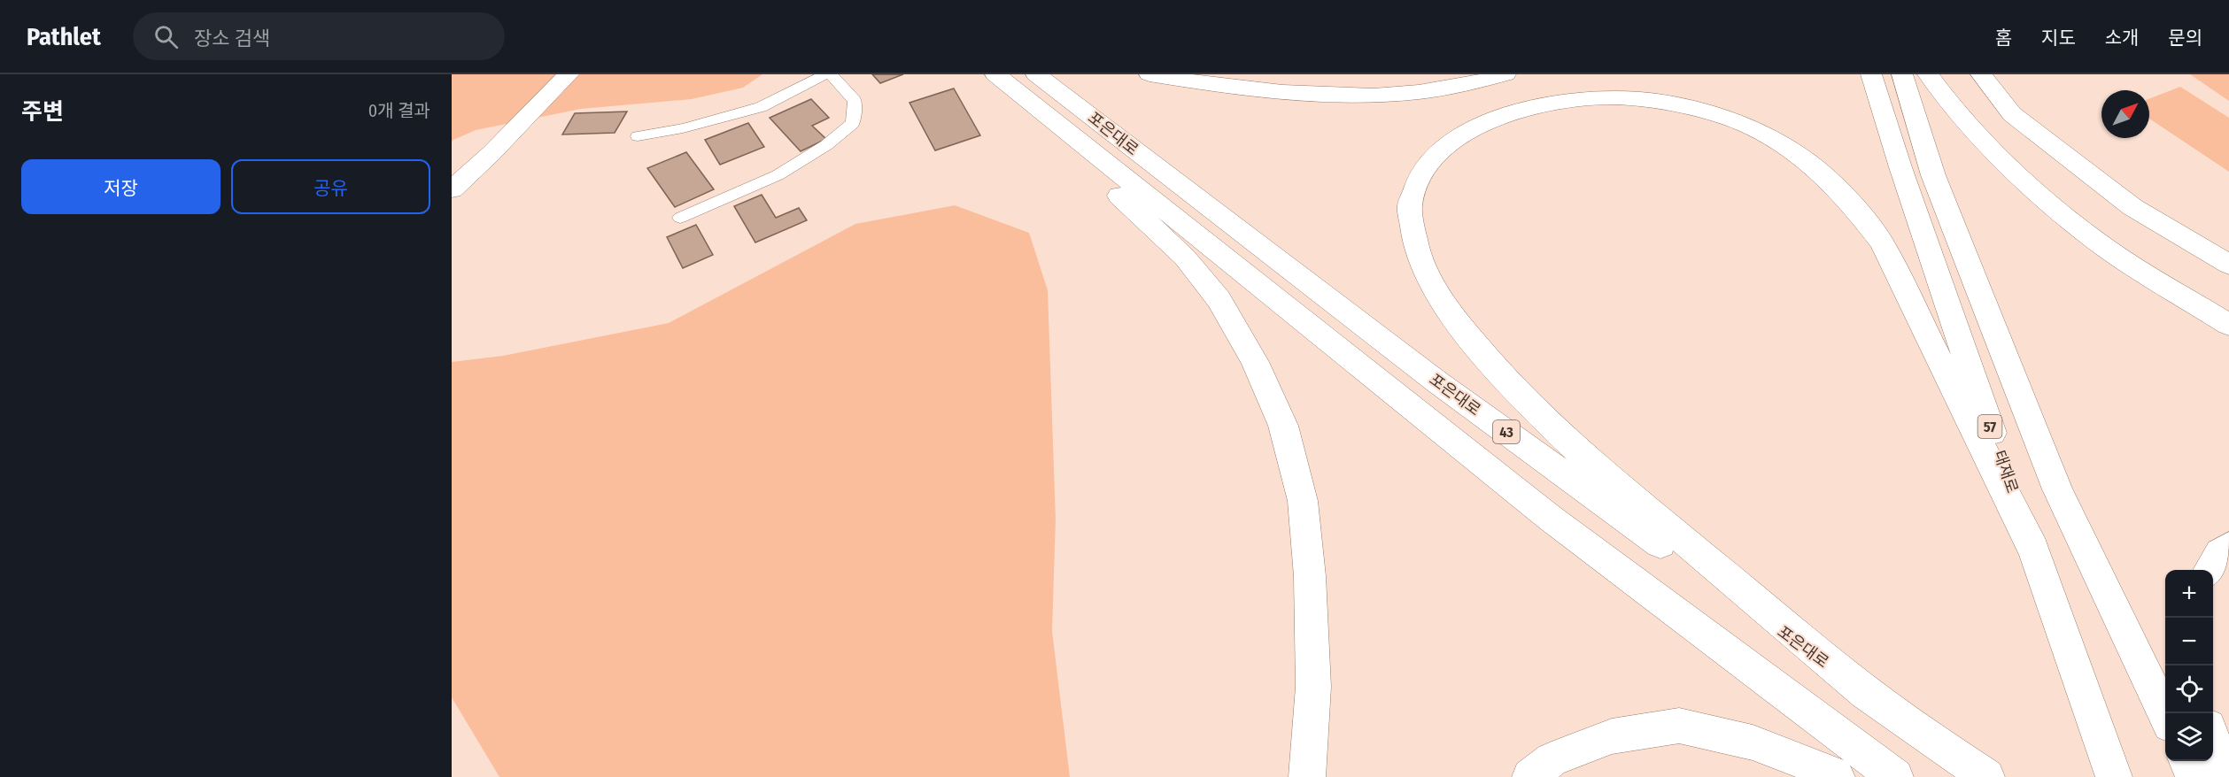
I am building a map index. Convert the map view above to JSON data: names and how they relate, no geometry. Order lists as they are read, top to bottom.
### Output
{
  "streets": {
    "main road": [
      "포은대로",
      "57",
      "43",
      "태재로"
    ]
  },
  "north": "top right",
  "page": {
    "header": "Pathlet",
    "search": "장소 검색",
    "nav": [
      "홈",
      "지도",
      "소개",
      "문의"
    ],
    "heading": ["주변", "0개 결과"],
    "buttons": ["저장", "공유"],
    "map_buttons": ["+", "−"]
  }
}
